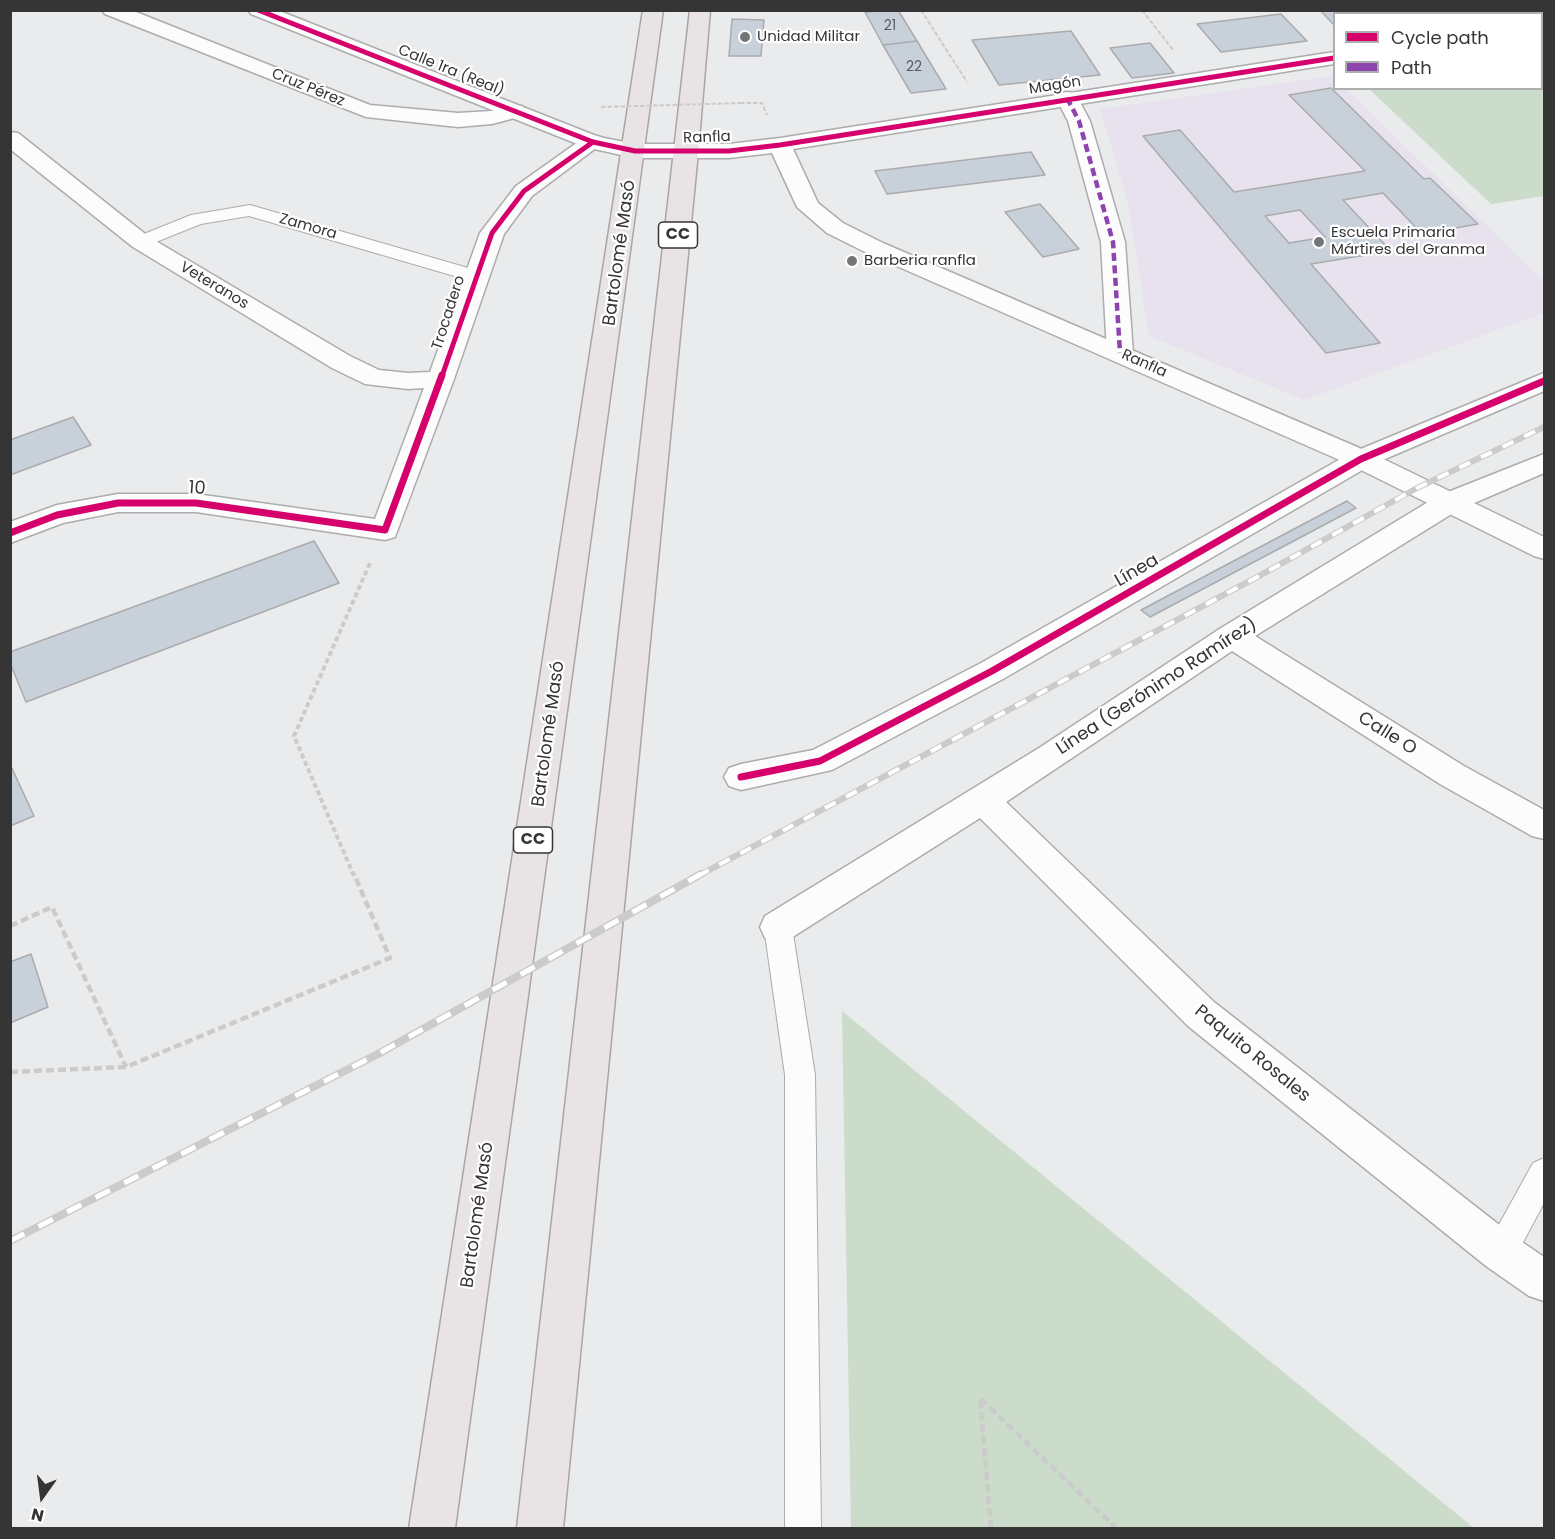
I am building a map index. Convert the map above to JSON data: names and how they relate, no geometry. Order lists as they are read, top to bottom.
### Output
{
  "streets": {
    "main road": ["CC", "Bartolomé Masó"],
    "street": [
      "Calle 1ra (Real)",
      "Magón",
      "Cruz Pérez",
      "Ranfla",
      "Veteranos",
      "Trocadero",
      "10",
      "Línea",
      "Línea (Gerónimo Ramírez)",
      "Calle O",
      "Paquito Rosales"
    ],
    "lane": ["Zamora"]
  },
  "crossings": [
    ["Calle 1ra (Real)", "Cruz Pérez"],
    ["Calle 1ra (Real)", "Ranfla"],
    ["Calle 1ra (Real)", "Bartolomé Masó"],
    ["Calle 1ra (Real)", "Trocadero"],
    ["Magón", "Ranfla"],
    ["Ranfla", "CC"],
    ["Ranfla", "Bartolomé Masó"],
    ["Ranfla", "Línea"],
    ["Ranfla", "Línea (Gerónimo Ramírez)"],
    ["Zamora", "Veteranos"],
    ["Zamora", "Trocadero"],
    ["Veteranos", "Trocadero"],
    ["Trocadero", "10"],
    ["Línea (Gerónimo Ramírez)", "Calle O"],
    ["Línea (Gerónimo Ramírez)", "Paquito Rosales"]
  ],
  "places": ["Unidad Militar", "Escuela Primaria Mártires del Granma", "Barberia ranfla"],
  "house_numbers": ["21", "22"],
  "legend": ["Cycle path", "Path"],
  "north": "bottom"
}
